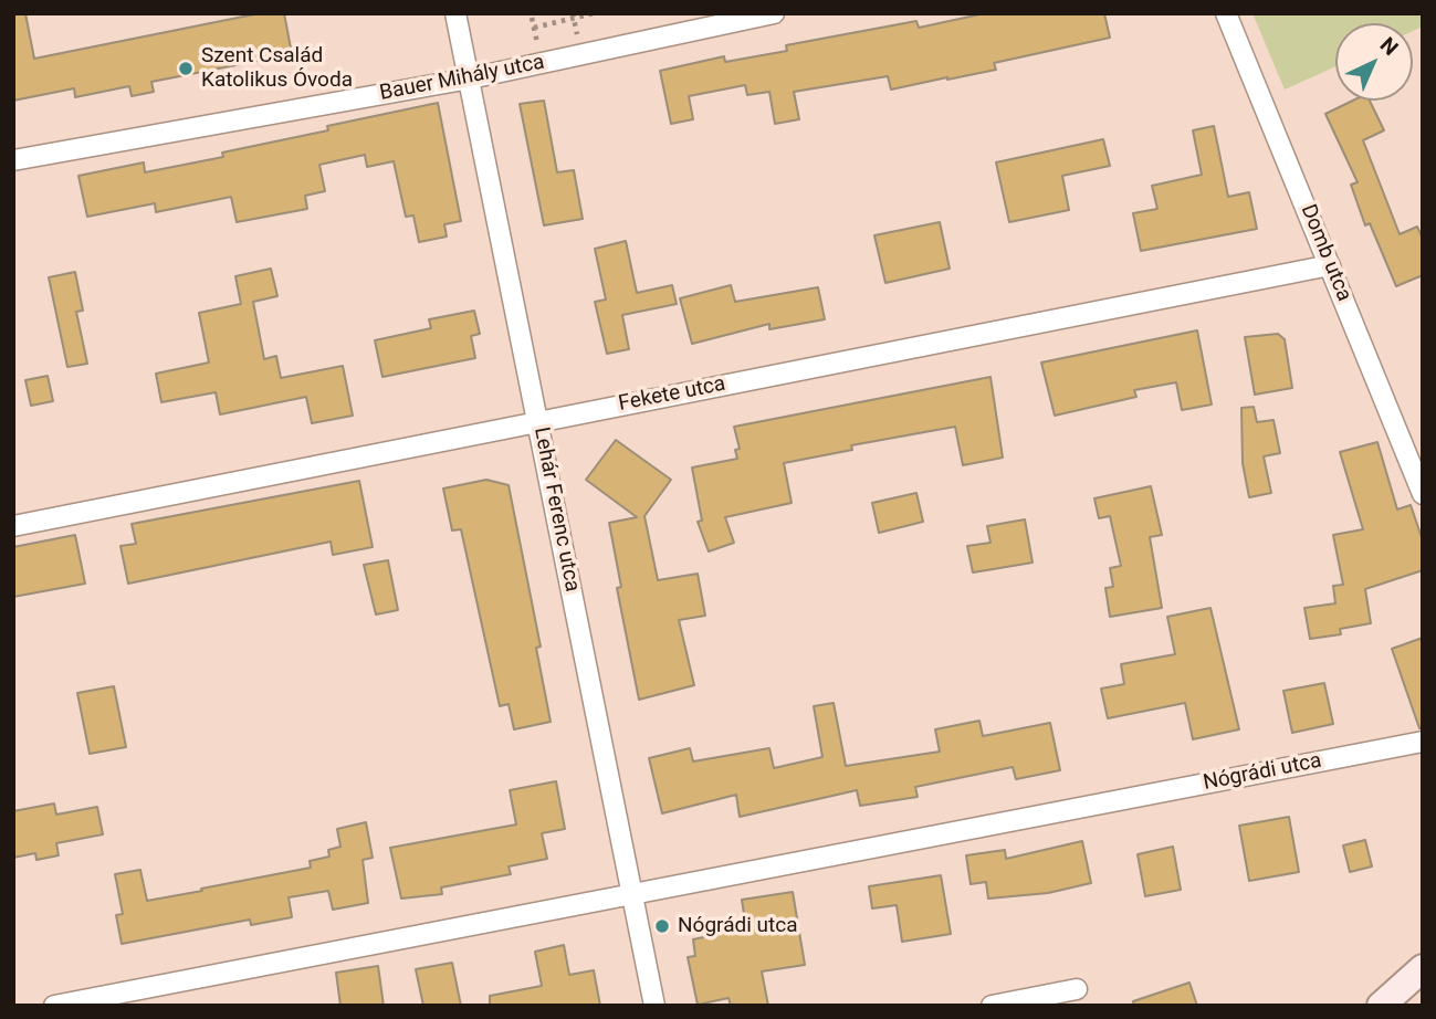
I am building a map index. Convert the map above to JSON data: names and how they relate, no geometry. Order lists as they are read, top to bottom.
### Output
{
  "streets": {
    "street": [
      "Bauer Mihály utca",
      "Domb utca",
      "Fekete utca",
      "Lehár Ferenc utca",
      "Nógrádi utca"
    ]
  },
  "crossings": [
    ["Bauer Mihály utca", "Lehár Ferenc utca"],
    ["Domb utca", "Fekete utca"],
    ["Fekete utca", "Lehár Ferenc utca"],
    ["Lehár Ferenc utca", "Nógrádi utca"]
  ],
  "places": ["Szent Család Katolikus Óvoda", "Nógrádi utca"],
  "north": "top right"
}
